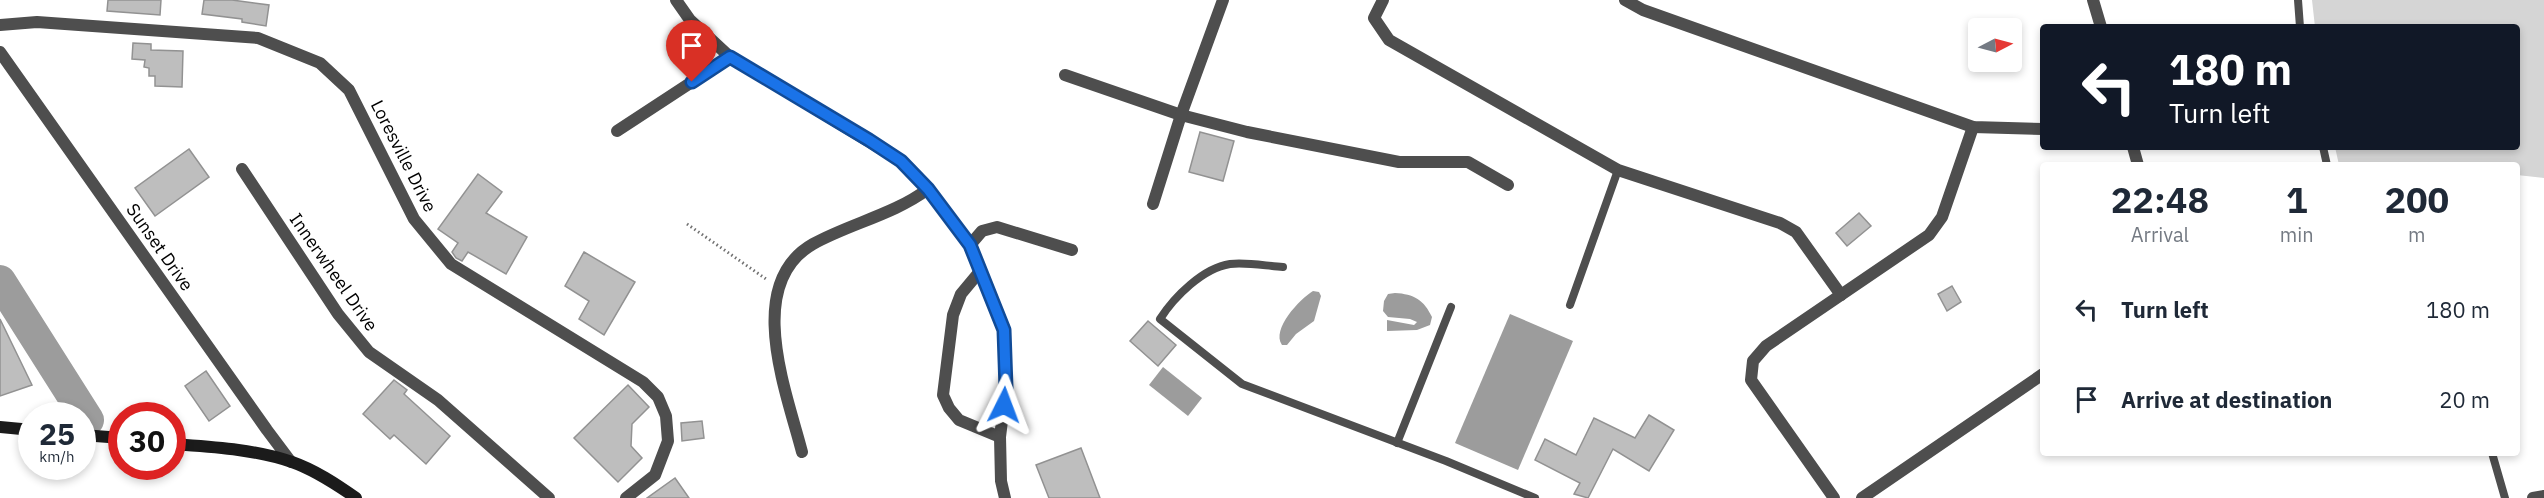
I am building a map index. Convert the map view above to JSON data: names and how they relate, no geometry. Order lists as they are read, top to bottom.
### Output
{
  "streets": {
    "street": ["Loresville Drive", "Sunset Drive", "Innerwheel Drive"]
  },
  "north": "right",
  "page": {
    "turn": ["180 m", "Turn left"],
    "eta": [
      "22:48",
      "Arrival",
      "1",
      "min",
      "200",
      "m"
    ],
    "list": [
      {
        "name": "Turn left",
        "value": "180 m"
      },
      {
        "name": "Arrive at destination",
        "value": "20 m"
      }
    ],
    "speed": "25 km/h",
    "limit": "30"
  }
}
